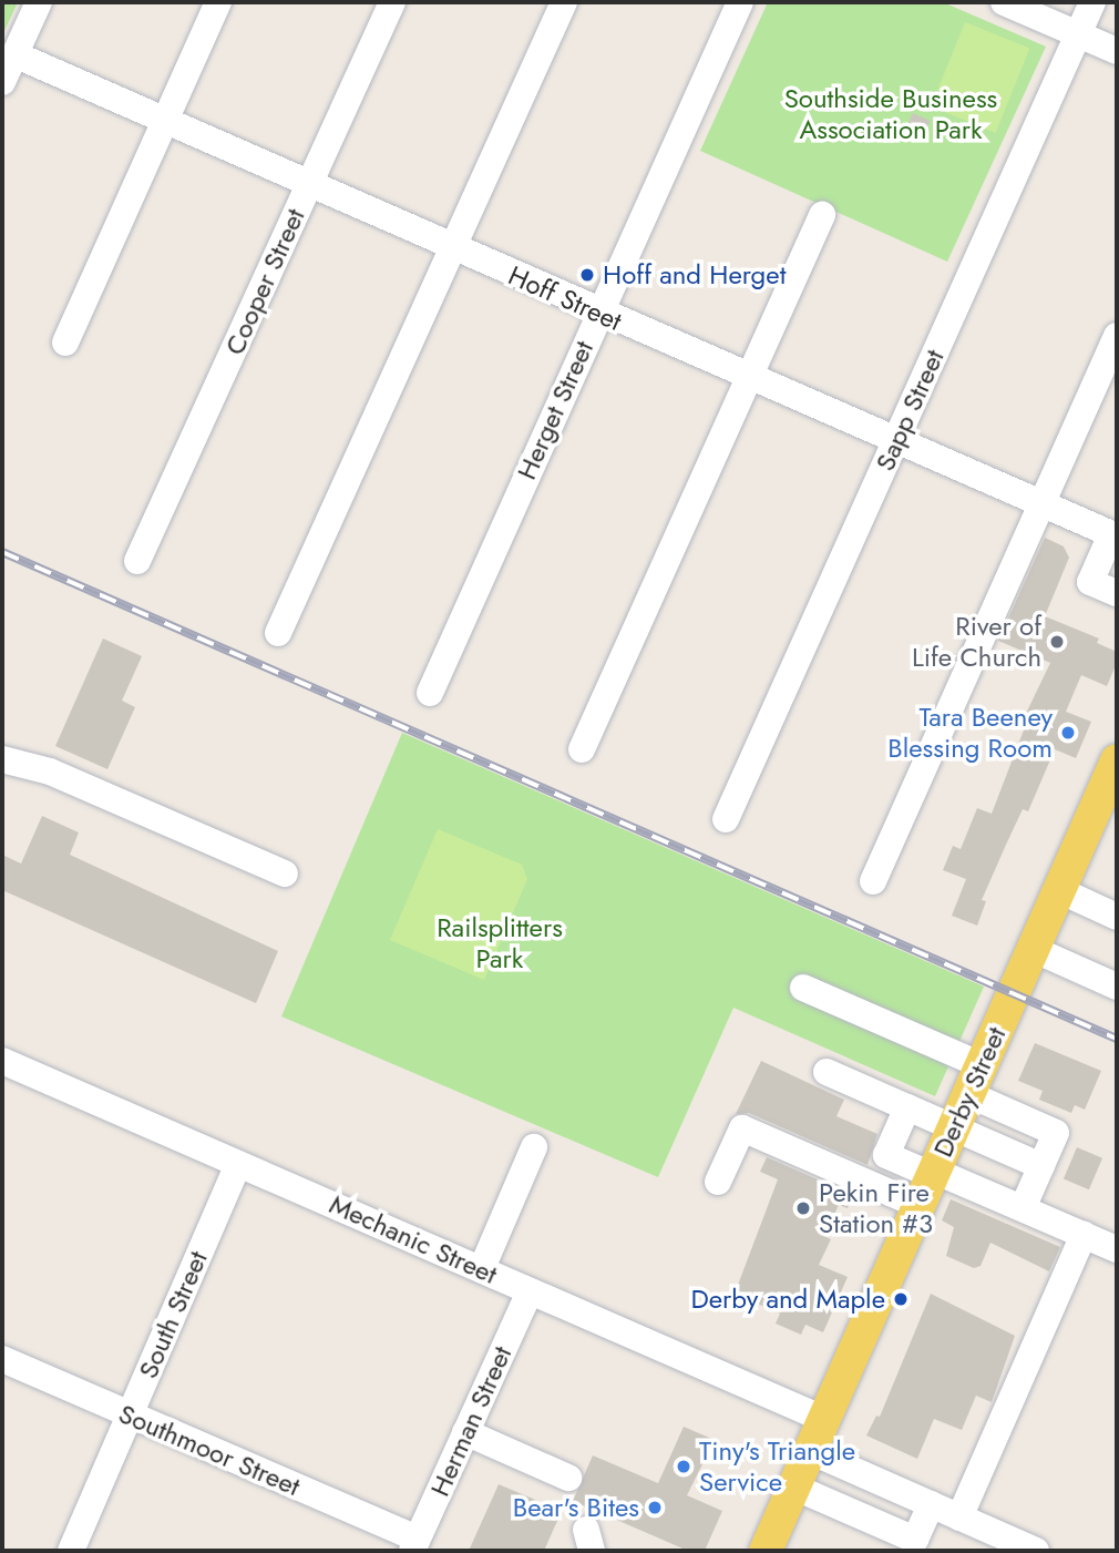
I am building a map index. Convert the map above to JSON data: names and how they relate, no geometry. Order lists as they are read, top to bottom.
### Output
{
  "streets": {
    "main road": ["Derby Street"],
    "street": [
      "Cooper Street",
      "Hoff Street",
      "Herget Street",
      "Sapp Street",
      "Mechanic Street",
      "South Street",
      "Herman Street",
      "Southmoor Street"
    ]
  },
  "crossings": [
    ["Cooper Street", "Hoff Street"],
    ["Hoff Street", "Herget Street"],
    ["Hoff Street", "Sapp Street"],
    ["Derby Street", "Mechanic Street"],
    ["Mechanic Street", "South Street"],
    ["Mechanic Street", "Herman Street"],
    ["South Street", "Southmoor Street"],
    ["Herman Street", "Southmoor Street"]
  ],
  "parks": ["Southside Business Association Park", "Railsplitters Park"],
  "places": [
    "Hoff and Herget",
    "River of Life Church",
    "Tara Beeney Blessing Room",
    "Pekin Fire Station #3",
    "Derby and Maple",
    "Tiny's Triangle Service",
    "Bear's Bites"
  ]
}
